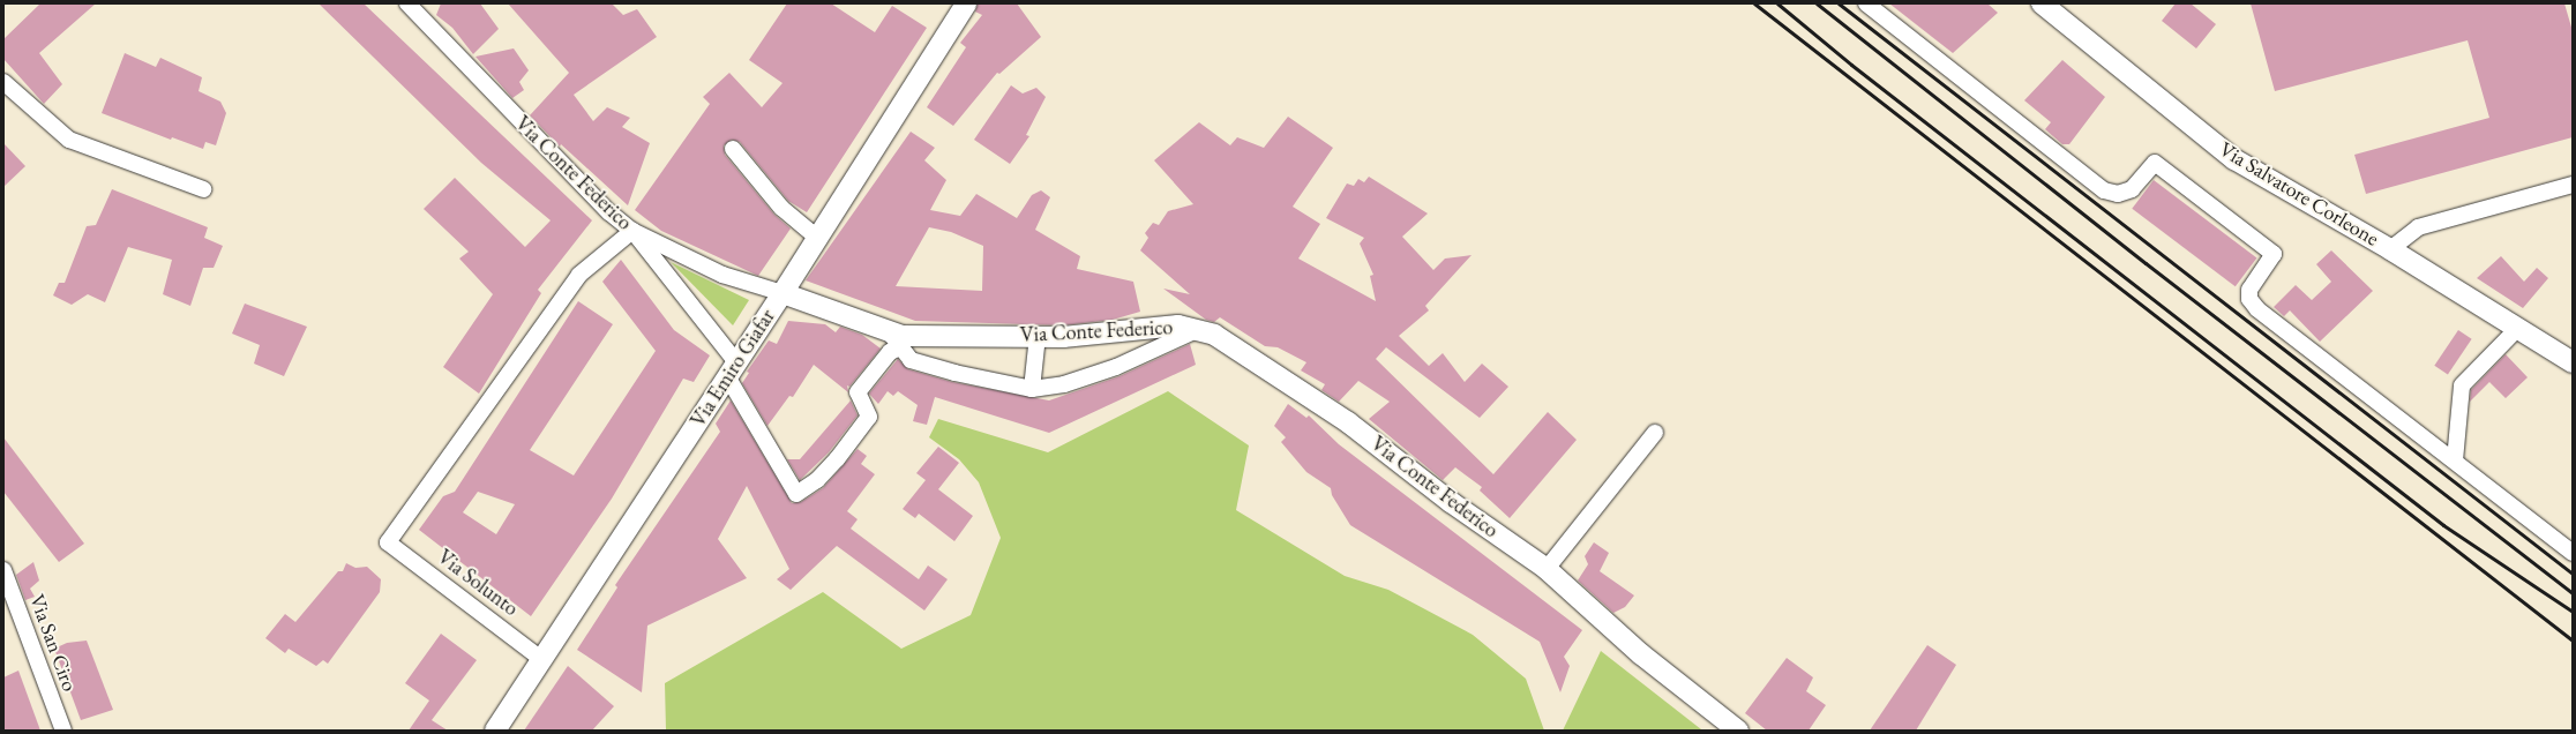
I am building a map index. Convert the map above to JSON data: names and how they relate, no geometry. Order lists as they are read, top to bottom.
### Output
{
  "streets": {
    "street": [
      "Via Conte Federico",
      "Via Salvatore Corleone",
      "Via Emiro Giafar",
      "Via Solunto",
      "Via San Ciro"
    ]
  },
  "crossings": [
    ["Via Conte Federico", "Via Emiro Giafar"],
    ["Via Conte Federico", "Via Solunto"],
    ["Via Emiro Giafar", "Via Solunto"]
  ]
}
